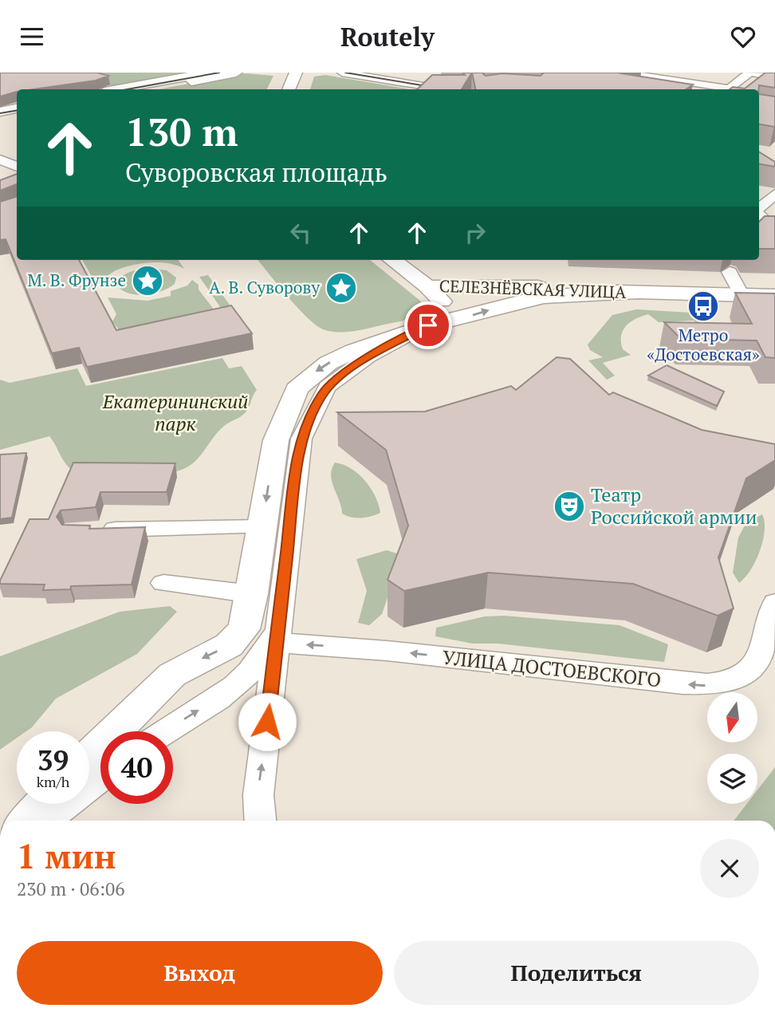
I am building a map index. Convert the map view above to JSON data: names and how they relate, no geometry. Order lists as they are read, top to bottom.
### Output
{
  "streets": {
    "main road": ["СЕЛЕЗНЁВСКАЯ УЛИЦА"],
    "street": ["УЛИЦА ДОСТОЕВСКОГО"]
  },
  "one_way": ["УЛИЦА ДОСТОЕВСКОГО"],
  "parks": ["Екатерининский парк"],
  "places": {
    "place": ["М. В. Фрунзе", "А. В. Суворову"],
    "bus stop": ["Метро «Достоевская»"],
    "theatre": ["Театр Российской армии"]
  },
  "north": "bottom",
  "page": {
    "header": "Routely",
    "turn": ["130 m", "Суворовская площадь"],
    "speed": "39 km/h",
    "limit": "40",
    "heading": ["1 мин", "230 m · 06:06"],
    "buttons": ["Выход", "Поделиться"]
  }
}
